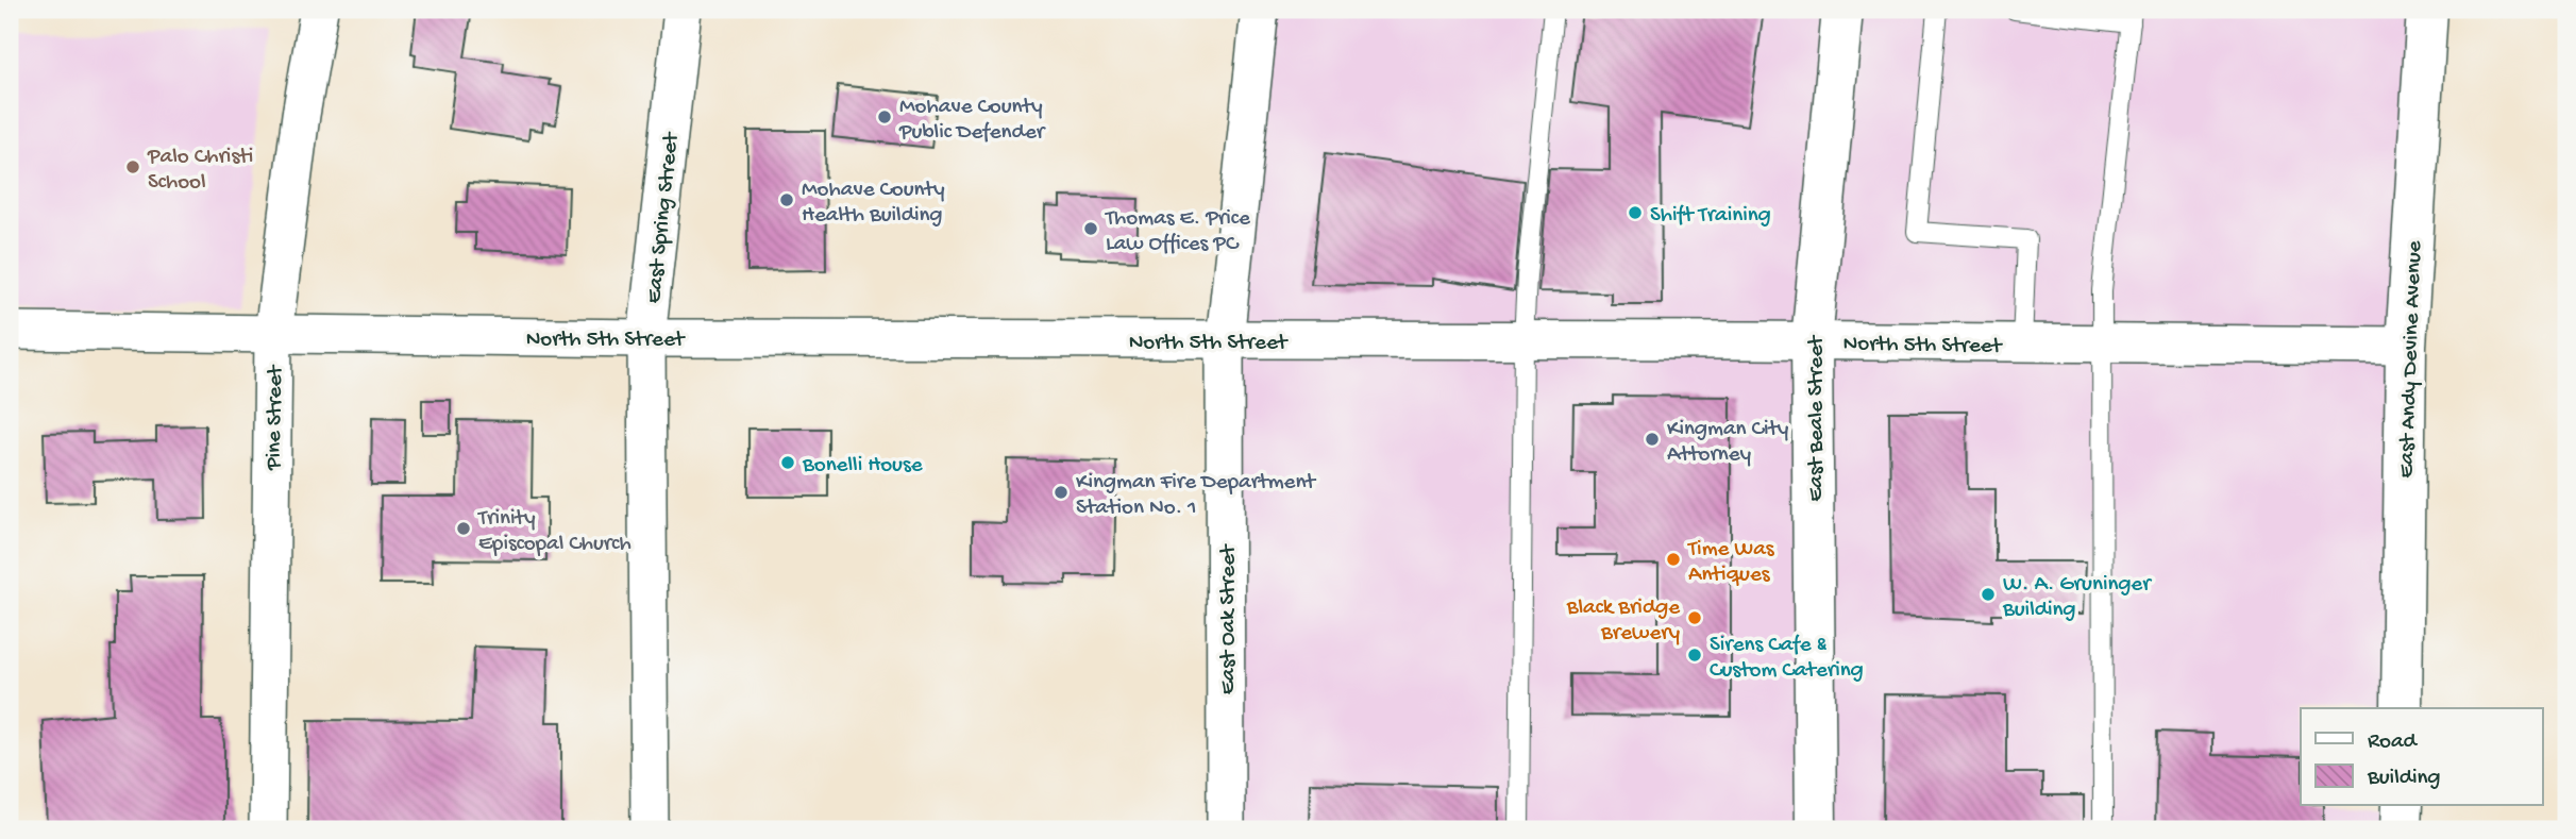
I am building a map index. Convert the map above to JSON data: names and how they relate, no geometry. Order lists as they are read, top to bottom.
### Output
{
  "streets": {
    "main road": ["East Andy Devine Avenue", "East Beale Street"],
    "street": [
      "East Spring Street",
      "North 5th Street",
      "Pine Street",
      "East Oak Street"
    ]
  },
  "crossings": [
    ["East Spring Street", "North 5th Street"],
    ["North 5th Street", "East Andy Devine Avenue"],
    ["North 5th Street", "Pine Street"],
    ["North 5th Street", "East Beale Street"],
    ["North 5th Street", "East Oak Street"]
  ],
  "places": [
    "Mohave County Public Defender",
    "Palo Christi School",
    "Mohave County Health Building",
    "Shift Training",
    "Thomas E. Price Law Offices PC",
    "Kingman City Attorney",
    "Bonelli House",
    "Kingman Fire Department Station No. 1",
    "Trinity Episcopal Church",
    "Time Was Antiques",
    "W. A. Gruninger Building",
    "Black Bridge Brewery",
    "Sirens Cafe & Custom Catering"
  ],
  "legend": ["Road", "Building"]
}
